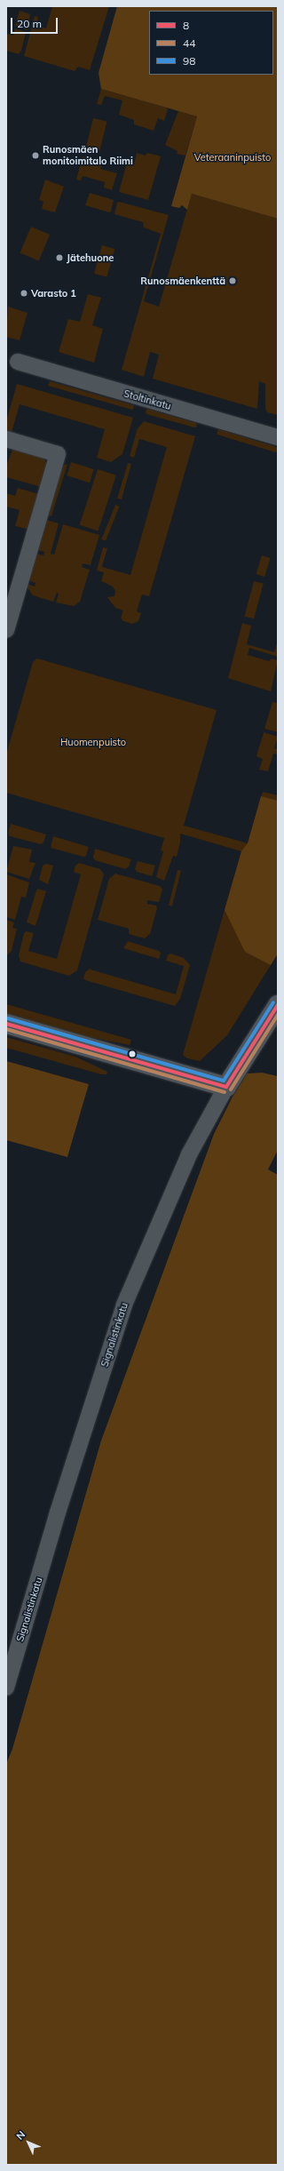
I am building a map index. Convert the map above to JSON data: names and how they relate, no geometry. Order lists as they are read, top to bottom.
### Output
{
  "streets": {
    "street": ["Stoltinkatu", "Signalistinkatu"]
  },
  "parks": ["Veteraaninpuisto", "Huomenpuisto"],
  "places": [
    "Runosmäen monitoimitalo Riimi",
    "Jätehuone",
    "Runosmäenkenttä",
    "Varasto 1"
  ],
  "lines": ["transit line 98", "transit line 8", "transit line 44"],
  "legend": ["8", "44", "98"],
  "scale_bar": "20 m",
  "north": "top left"
}
